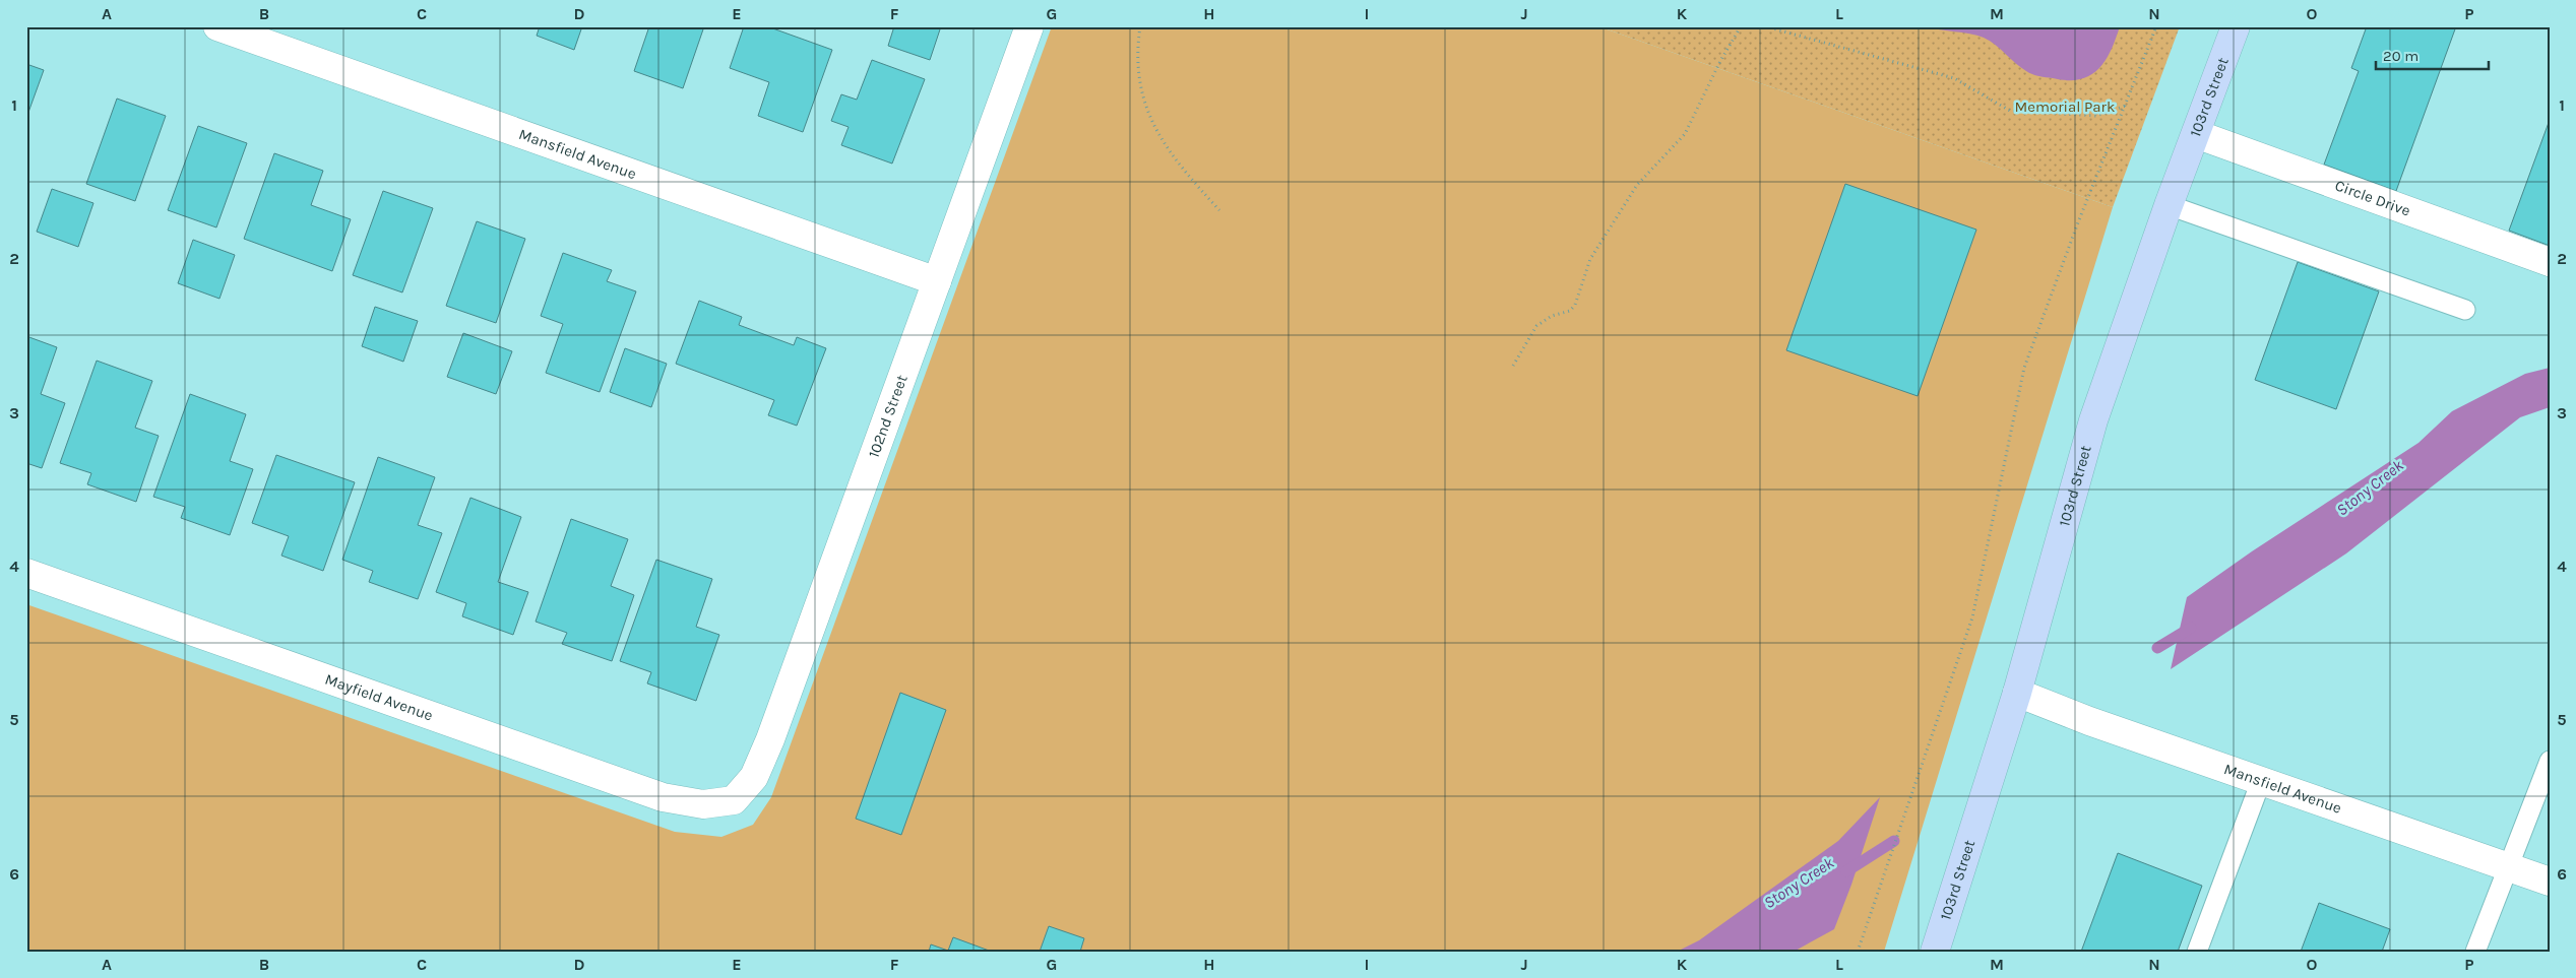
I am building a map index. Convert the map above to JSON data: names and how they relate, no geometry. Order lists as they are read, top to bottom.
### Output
{
  "streets": {
    "street": [
      "103rd Street",
      "Mansfield Avenue",
      "Circle Drive",
      "102nd Street",
      "Mayfield Avenue"
    ]
  },
  "crossings": [
    ["103rd Street", "Mansfield Avenue"],
    ["103rd Street", "Circle Drive"],
    ["Mansfield Avenue", "102nd Street"],
    ["102nd Street", "Mayfield Avenue"]
  ],
  "water": ["Stony Creek"],
  "parks": ["Memorial Park"],
  "scale_bar": "20 m",
  "grid": {
    "columns": [
      "A",
      "B",
      "C",
      "D",
      "E",
      "F",
      "G",
      "H",
      "I",
      "J",
      "K",
      "L",
      "M",
      "N",
      "O",
      "P"
    ],
    "rows": [
      "1",
      "2",
      "3",
      "4",
      "5",
      "6"
    ]
  }
}
